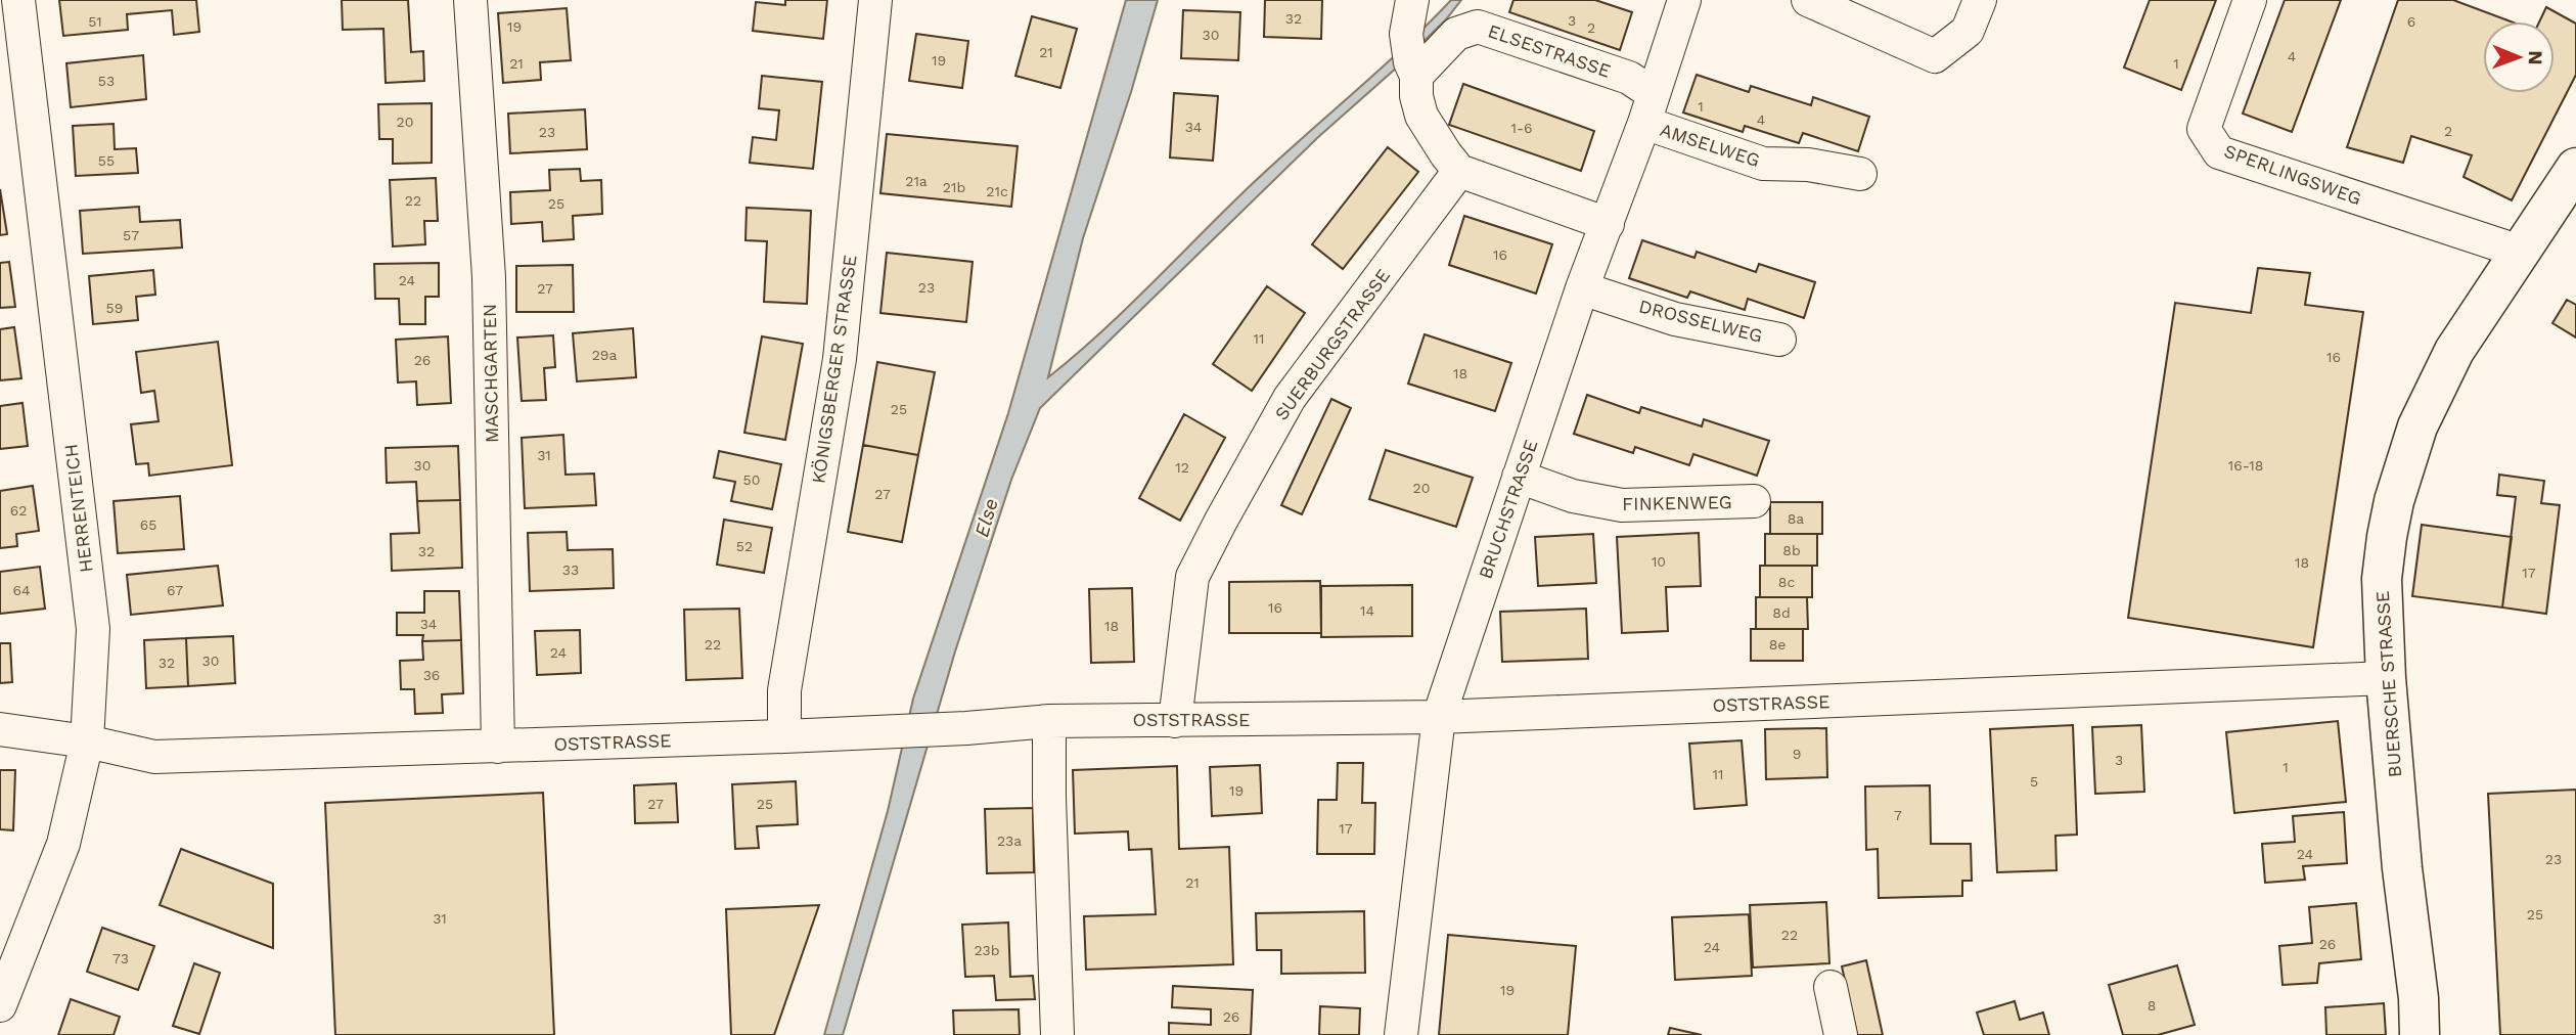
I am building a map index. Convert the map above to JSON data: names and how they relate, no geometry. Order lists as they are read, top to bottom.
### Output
{
  "streets": {
    "main road": ["BUERSCHE STRASSE"],
    "street": [
      "ELSESTRASSE",
      "AMSELWEG",
      "SPERLINGSWEG",
      "DROSSELWEG",
      "SUERBURGSTRASSE",
      "KÖNIGSBERGER STRASSE",
      "MASCHGARTEN",
      "FINKENWEG",
      "HERRENTEICH",
      "BRUCHSTRASSE",
      "OSTSTRASSE"
    ]
  },
  "crossings": [
    ["ELSESTRASSE", "AMSELWEG"],
    ["ELSESTRASSE", "BRUCHSTRASSE"],
    ["AMSELWEG", "BRUCHSTRASSE"],
    ["SPERLINGSWEG", "BUERSCHE STRASSE"],
    ["DROSSELWEG", "BRUCHSTRASSE"],
    ["SUERBURGSTRASSE", "OSTSTRASSE"],
    ["KÖNIGSBERGER STRASSE", "OSTSTRASSE"],
    ["MASCHGARTEN", "OSTSTRASSE"],
    ["FINKENWEG", "BRUCHSTRASSE"],
    ["HERRENTEICH", "OSTSTRASSE"],
    ["BRUCHSTRASSE", "OSTSTRASSE"],
    ["BUERSCHE STRASSE", "OSTSTRASSE"]
  ],
  "water": ["Else"],
  "house_numbers": [
    "32",
    "3",
    "51",
    "6",
    "19",
    "2",
    "30",
    "21",
    "4",
    "19",
    "21",
    "1",
    "53",
    "1",
    "4",
    "20",
    "34",
    "1-6",
    "2",
    "23",
    "55",
    "21a",
    "21b",
    "21c",
    "22",
    "25",
    "57",
    "16",
    "24",
    "23",
    "27",
    "59",
    "11",
    "29a",
    "16",
    "26",
    "18",
    "25",
    "31",
    "30",
    "16-18",
    "12",
    "50",
    "20",
    "27",
    "62",
    "8a",
    "65",
    "52",
    "8b",
    "32",
    "10",
    "18",
    "33",
    "17",
    "8c",
    "64",
    "67",
    "16",
    "14",
    "8d",
    "34",
    "18",
    "22",
    "8e",
    "24",
    "30",
    "32",
    "36",
    "9",
    "3",
    "1",
    "11",
    "5",
    "19",
    "27",
    "25",
    "7",
    "17",
    "23a",
    "24",
    "23",
    "21",
    "25",
    "31",
    "22",
    "26",
    "24",
    "23b",
    "73",
    "19",
    "8",
    "26"
  ],
  "north": "right"
}
